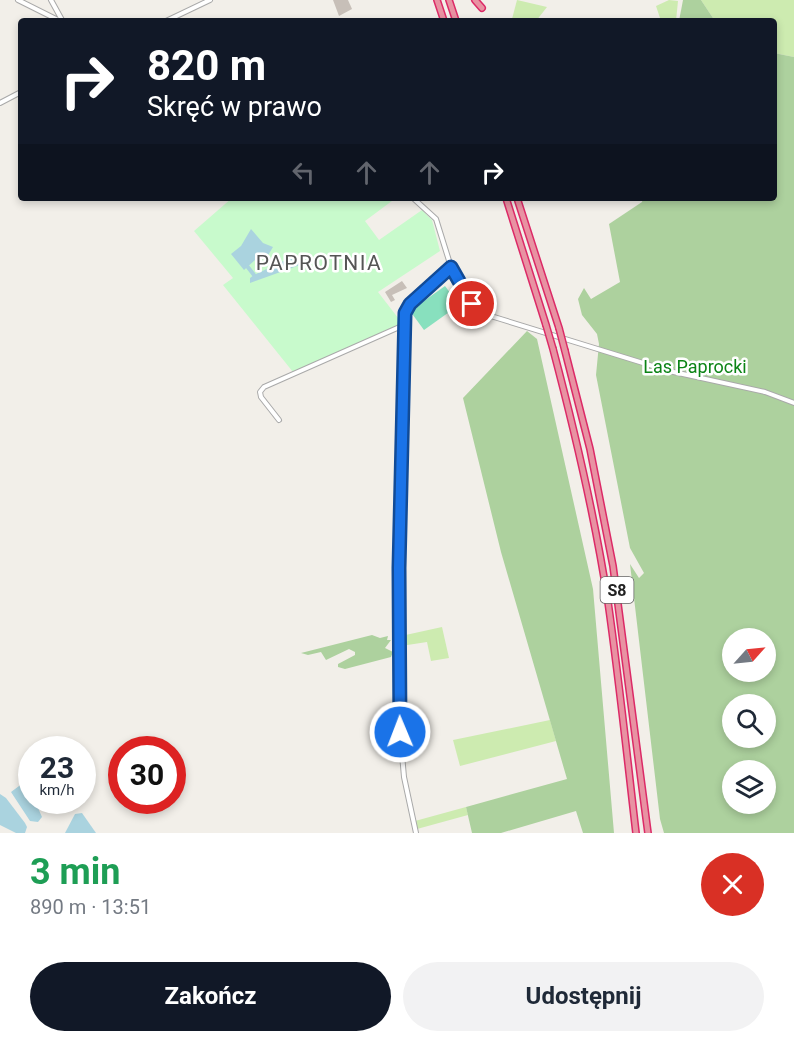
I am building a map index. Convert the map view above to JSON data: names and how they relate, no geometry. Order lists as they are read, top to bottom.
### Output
{
  "streets": {
    "highway": ["S8"]
  },
  "districts": ["PAPROTNIA"],
  "parks": ["Las Paprocki"],
  "north": "top right",
  "page": {
    "turn": ["820 m", "Skręć w prawo"],
    "speed": "23 km/h",
    "limit": "30",
    "heading": ["3 min", "890 m · 13:51"],
    "buttons": ["Zakończ", "Udostępnij"]
  }
}
